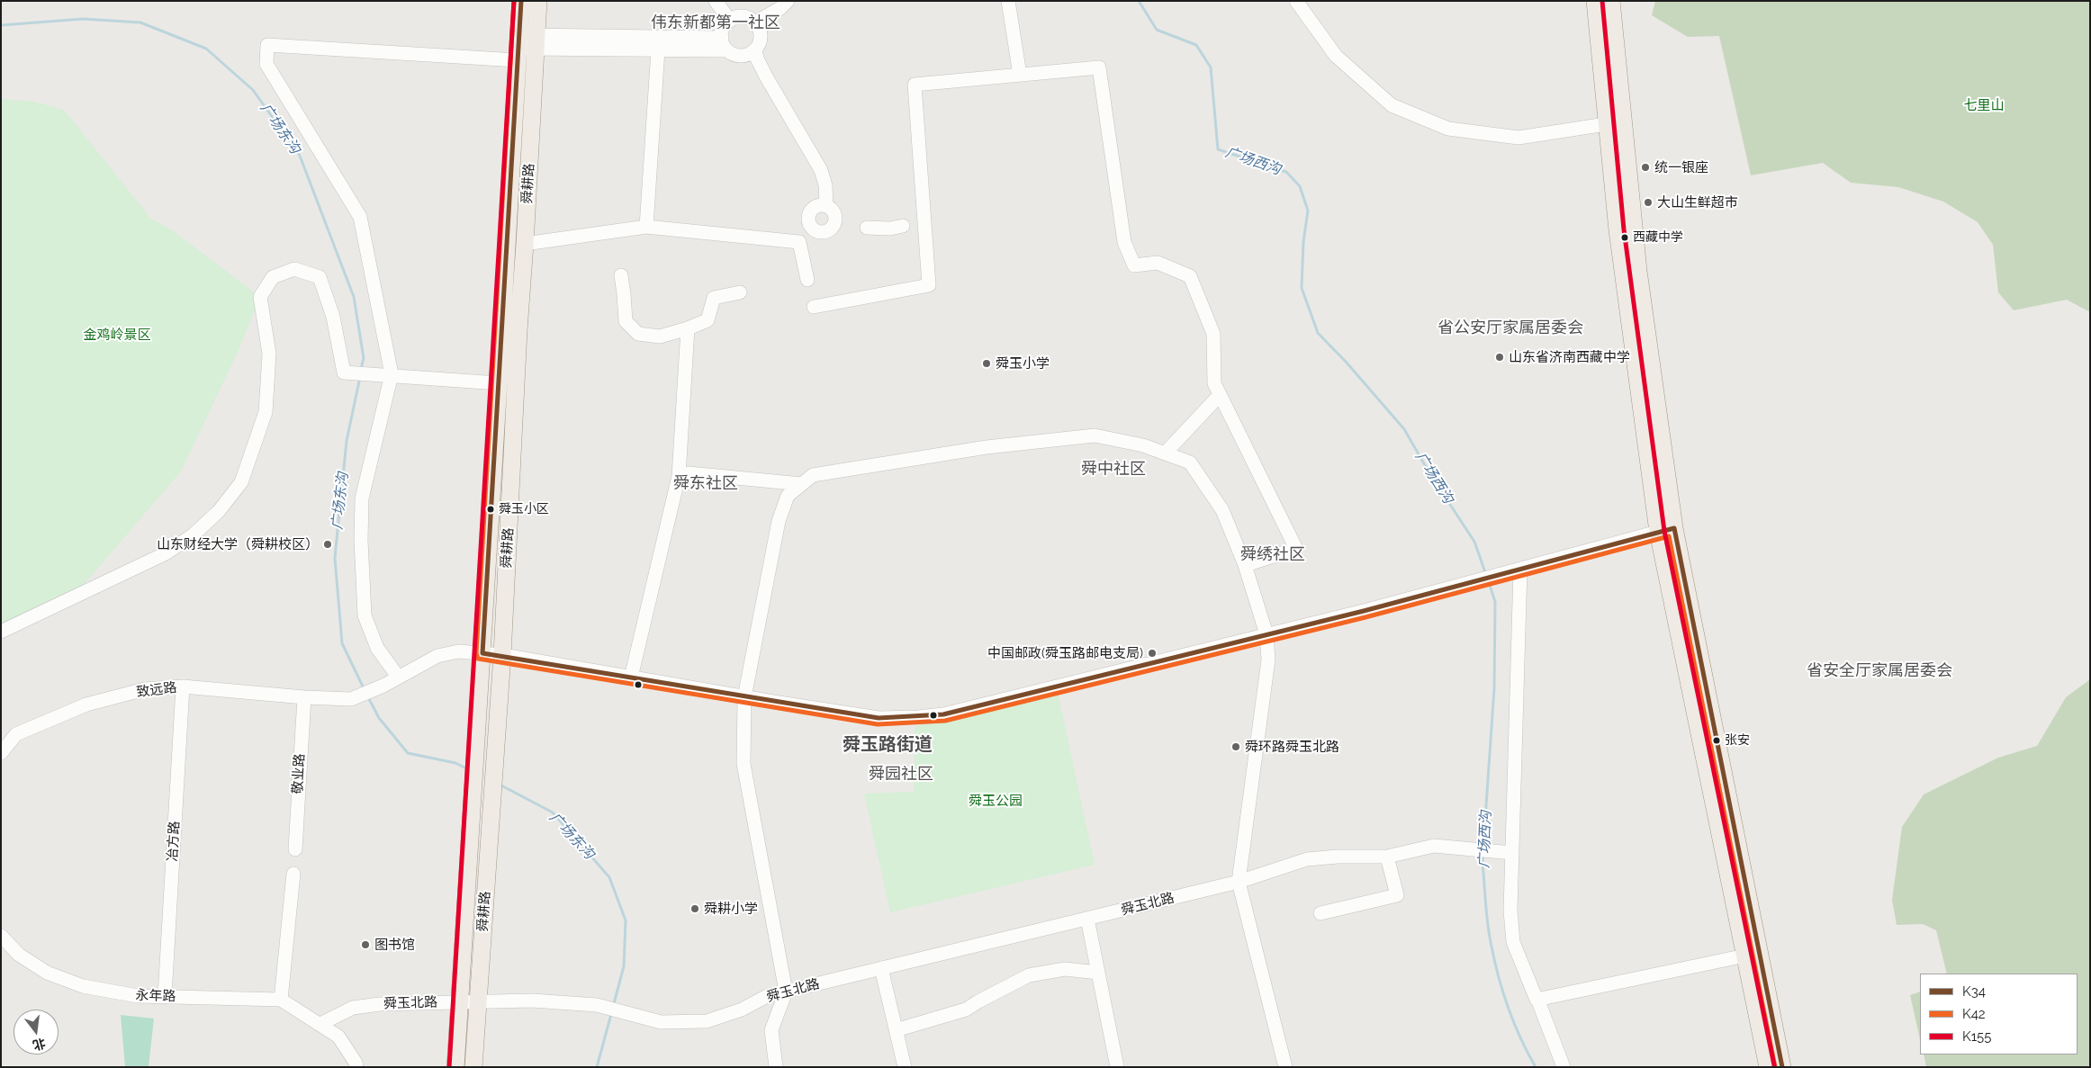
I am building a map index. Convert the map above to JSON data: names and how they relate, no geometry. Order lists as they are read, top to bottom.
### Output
{
  "streets": {
    "main road": ["舜耕路"],
    "street": [
      "致远路",
      "敬业路",
      "冶方路",
      "舜玉北路",
      "永年路"
    ]
  },
  "crossings": [
    ["舜耕路", "致远路"],
    ["舜耕路", "舜玉北路"],
    ["致远路", "敬业路"],
    ["致远路", "冶方路"],
    ["冶方路", "永年路"],
    ["舜玉北路", "永年路"]
  ],
  "districts": [
    "伟东新都第一社区",
    "省公安厅家属居委会",
    "舜中社区",
    "舜东社区",
    "舜绣社区",
    "省安全厅家属居委会",
    "舜玉路街道",
    "舜园社区"
  ],
  "water": ["广场东沟", "广场西沟"],
  "parks": ["七里山", "金鸡岭景区", "舜玉公园"],
  "places": [
    "统一银座",
    "大山生鲜超市",
    "西藏中学",
    "山东省济南西藏中学",
    "舜玉小学",
    "舜玉小区",
    "山东财经大学（舜耕校区）",
    "中国邮政(舜玉路邮电支局)",
    "张安",
    "舜环路舜玉北路",
    "舜耕小学",
    "图书馆"
  ],
  "lines": ["transit line K34", "transit line K42", "transit line K155"],
  "legend": ["K34", "K42", "K155"],
  "north": "bottom"
}
